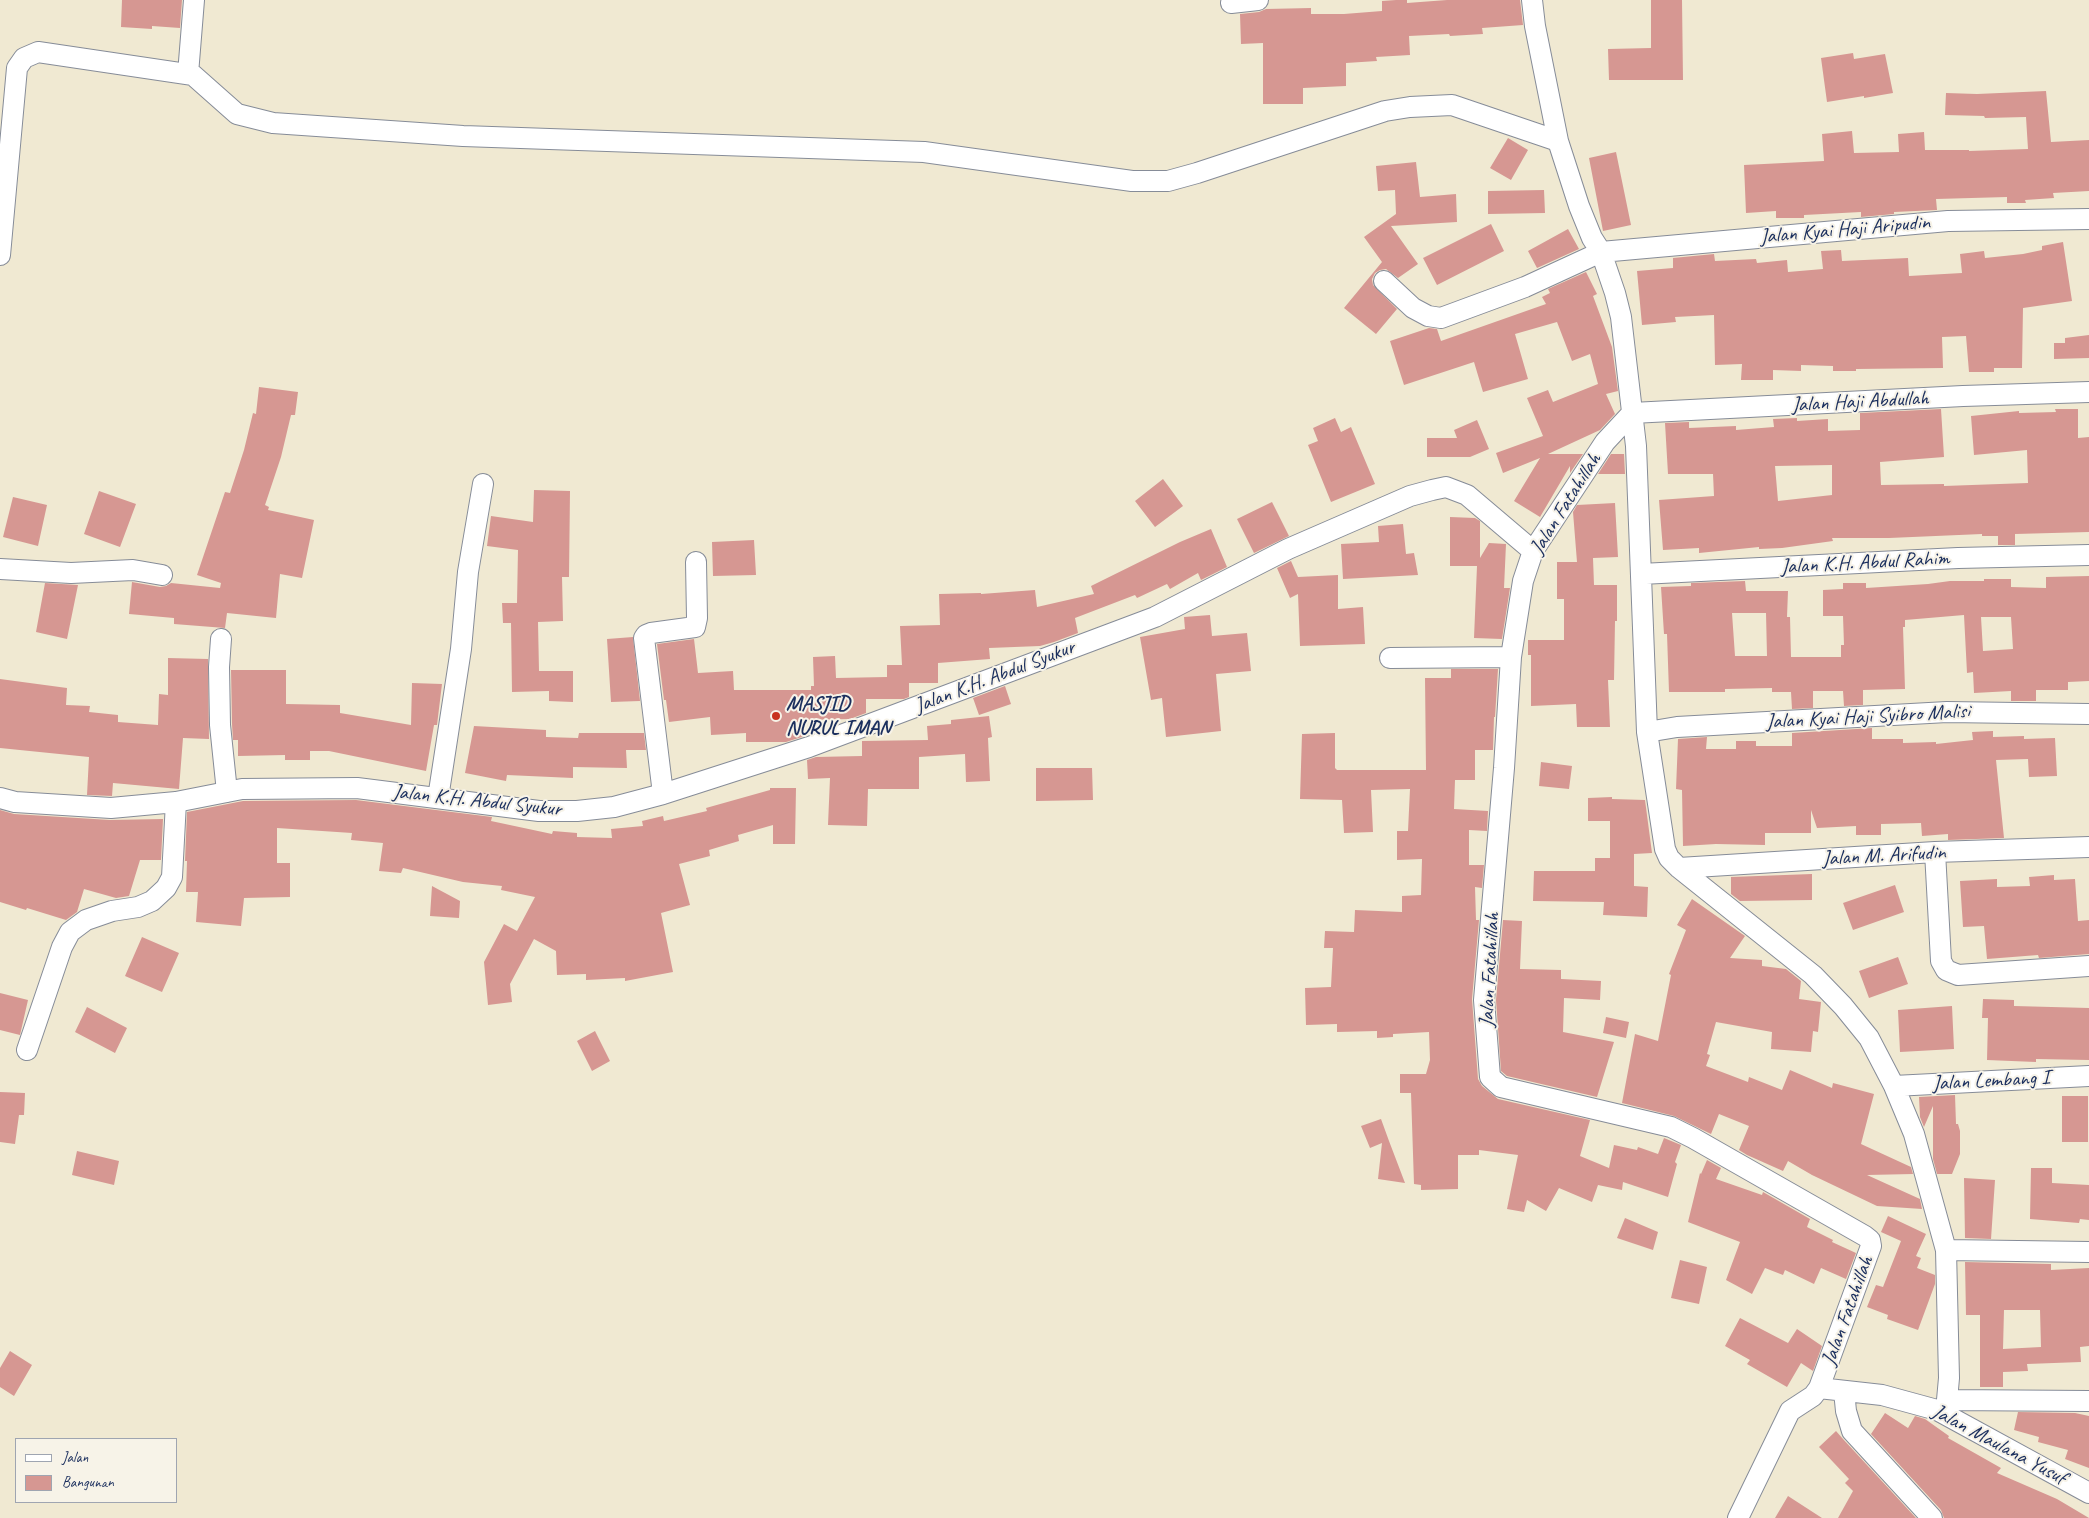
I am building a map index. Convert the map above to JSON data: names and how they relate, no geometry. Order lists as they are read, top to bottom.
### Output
{
  "streets": {
    "street": [
      "Jalan Kyai Haji Aripudin",
      "Jalan Haji Abdullah",
      "Jalan Fatahillah",
      "Jalan K.H. Abdul Rahim",
      "Jalan K.H. Abdul Syukur",
      "Jalan Kyai Haji Syibro Malisi",
      "Jalan M. Arifudin",
      "Jalan Lembang I",
      "Jalan Maulana Yusuf"
    ]
  },
  "crossings": [
    ["Jalan Haji Abdullah", "Jalan Fatahillah"],
    ["Jalan Fatahillah", "Jalan K.H. Abdul Syukur"],
    ["Jalan Fatahillah", "Jalan Maulana Yusuf"]
  ],
  "places": ["MASJID NURUL IMAN"],
  "legend": ["Jalan", "Bangunan"]
}
